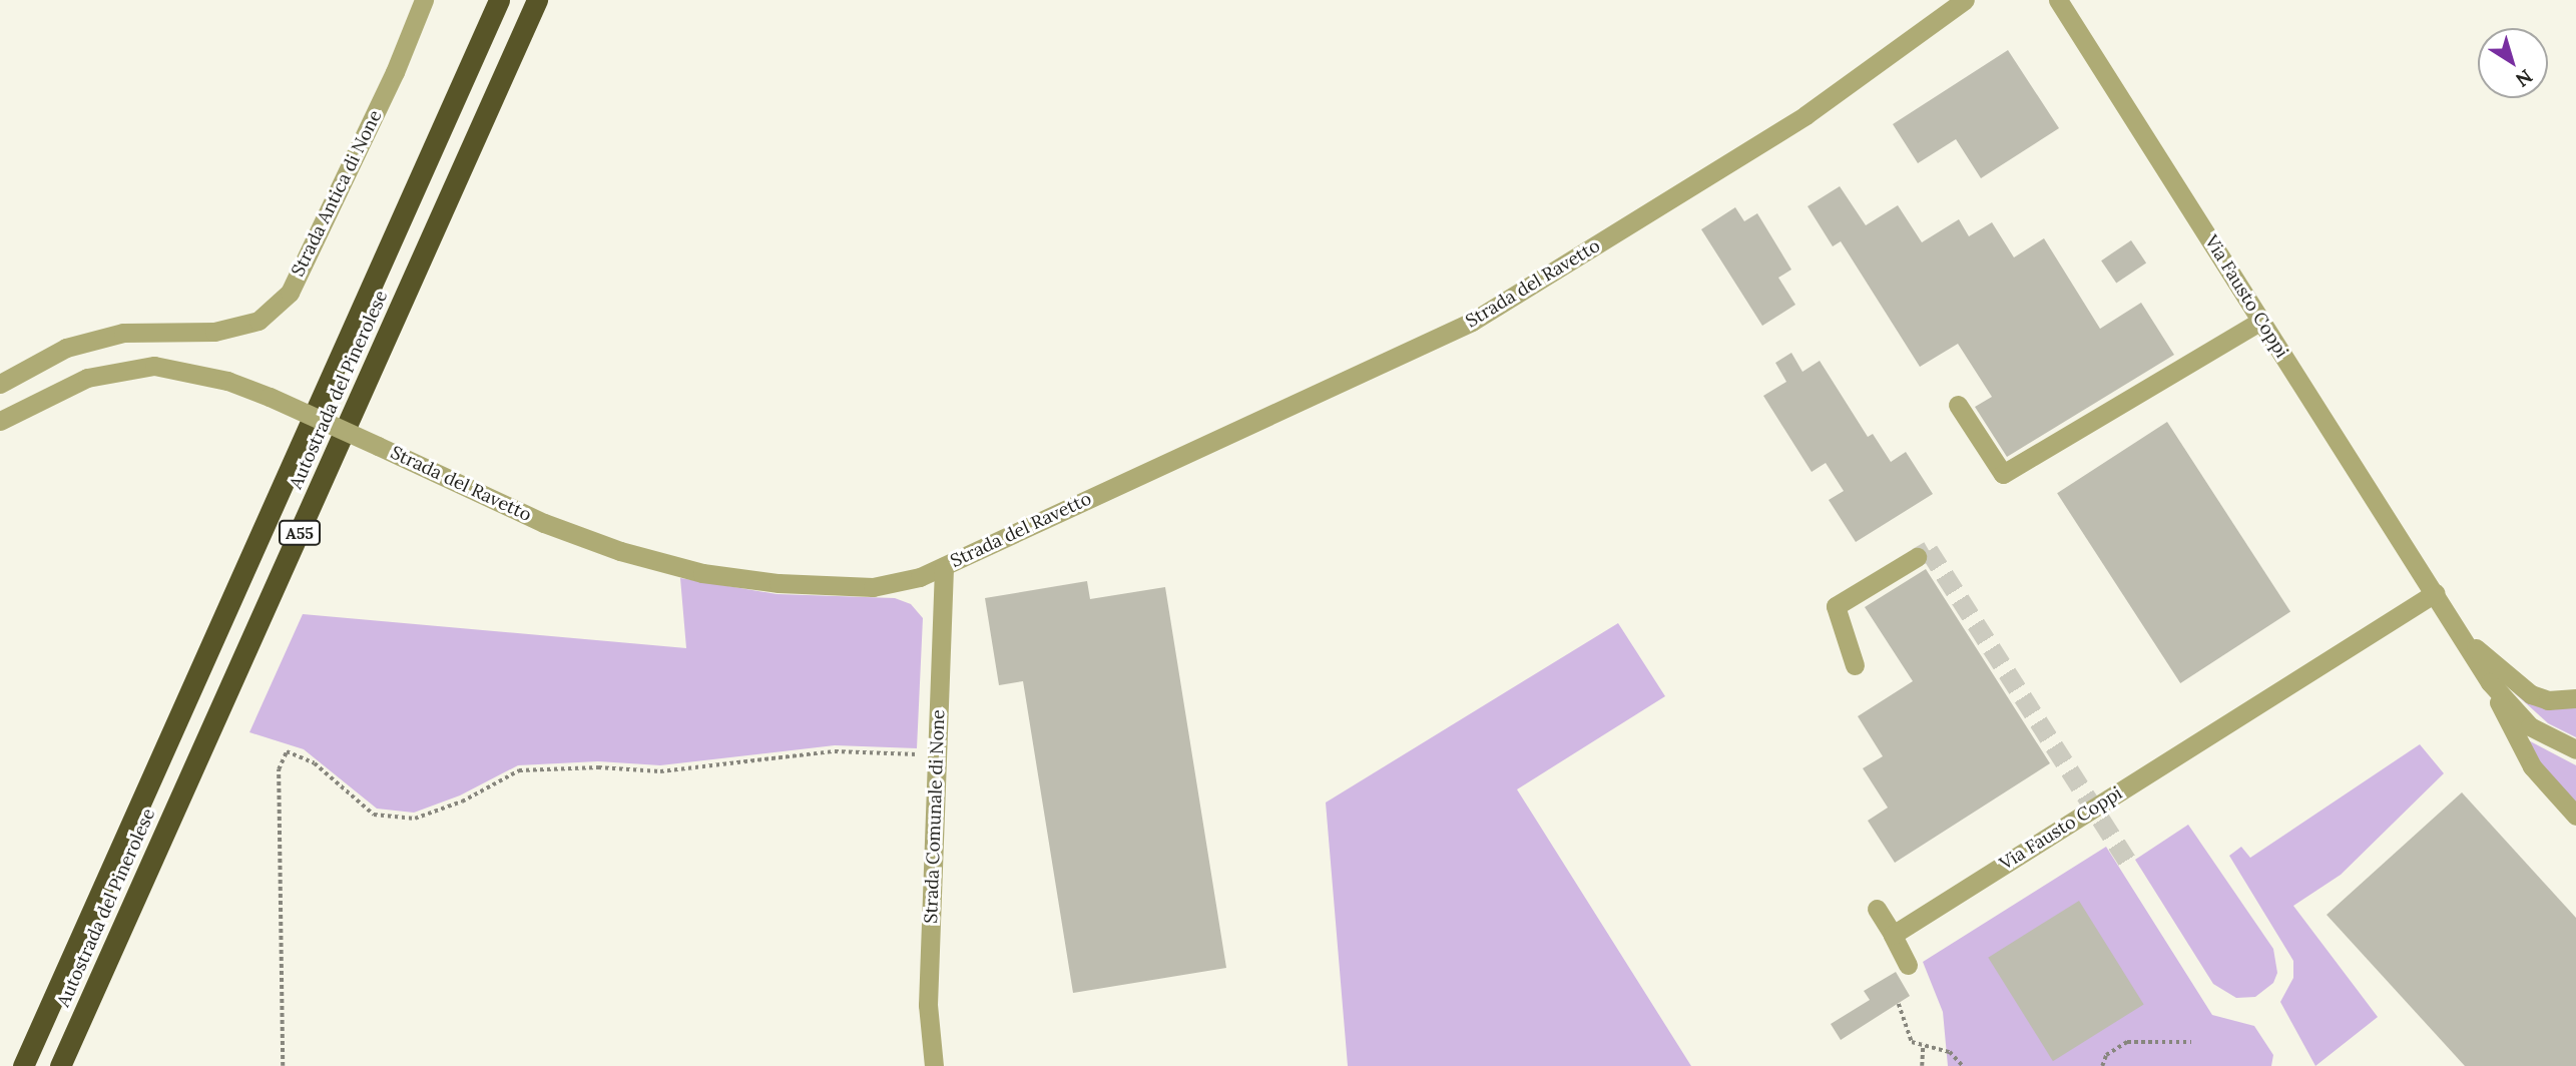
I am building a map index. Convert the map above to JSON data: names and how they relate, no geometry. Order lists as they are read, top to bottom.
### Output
{
  "streets": {
    "highway": ["Autostrada del Pinerolese", "A55"],
    "street": [
      "Strada Antica di None",
      "Strada del Ravetto",
      "Via Fausto Coppi",
      "Strada Comunale di None"
    ]
  },
  "crossings": [
    ["Strada del Ravetto", "Strada Comunale di None"]
  ],
  "north": "bottom right"
}
